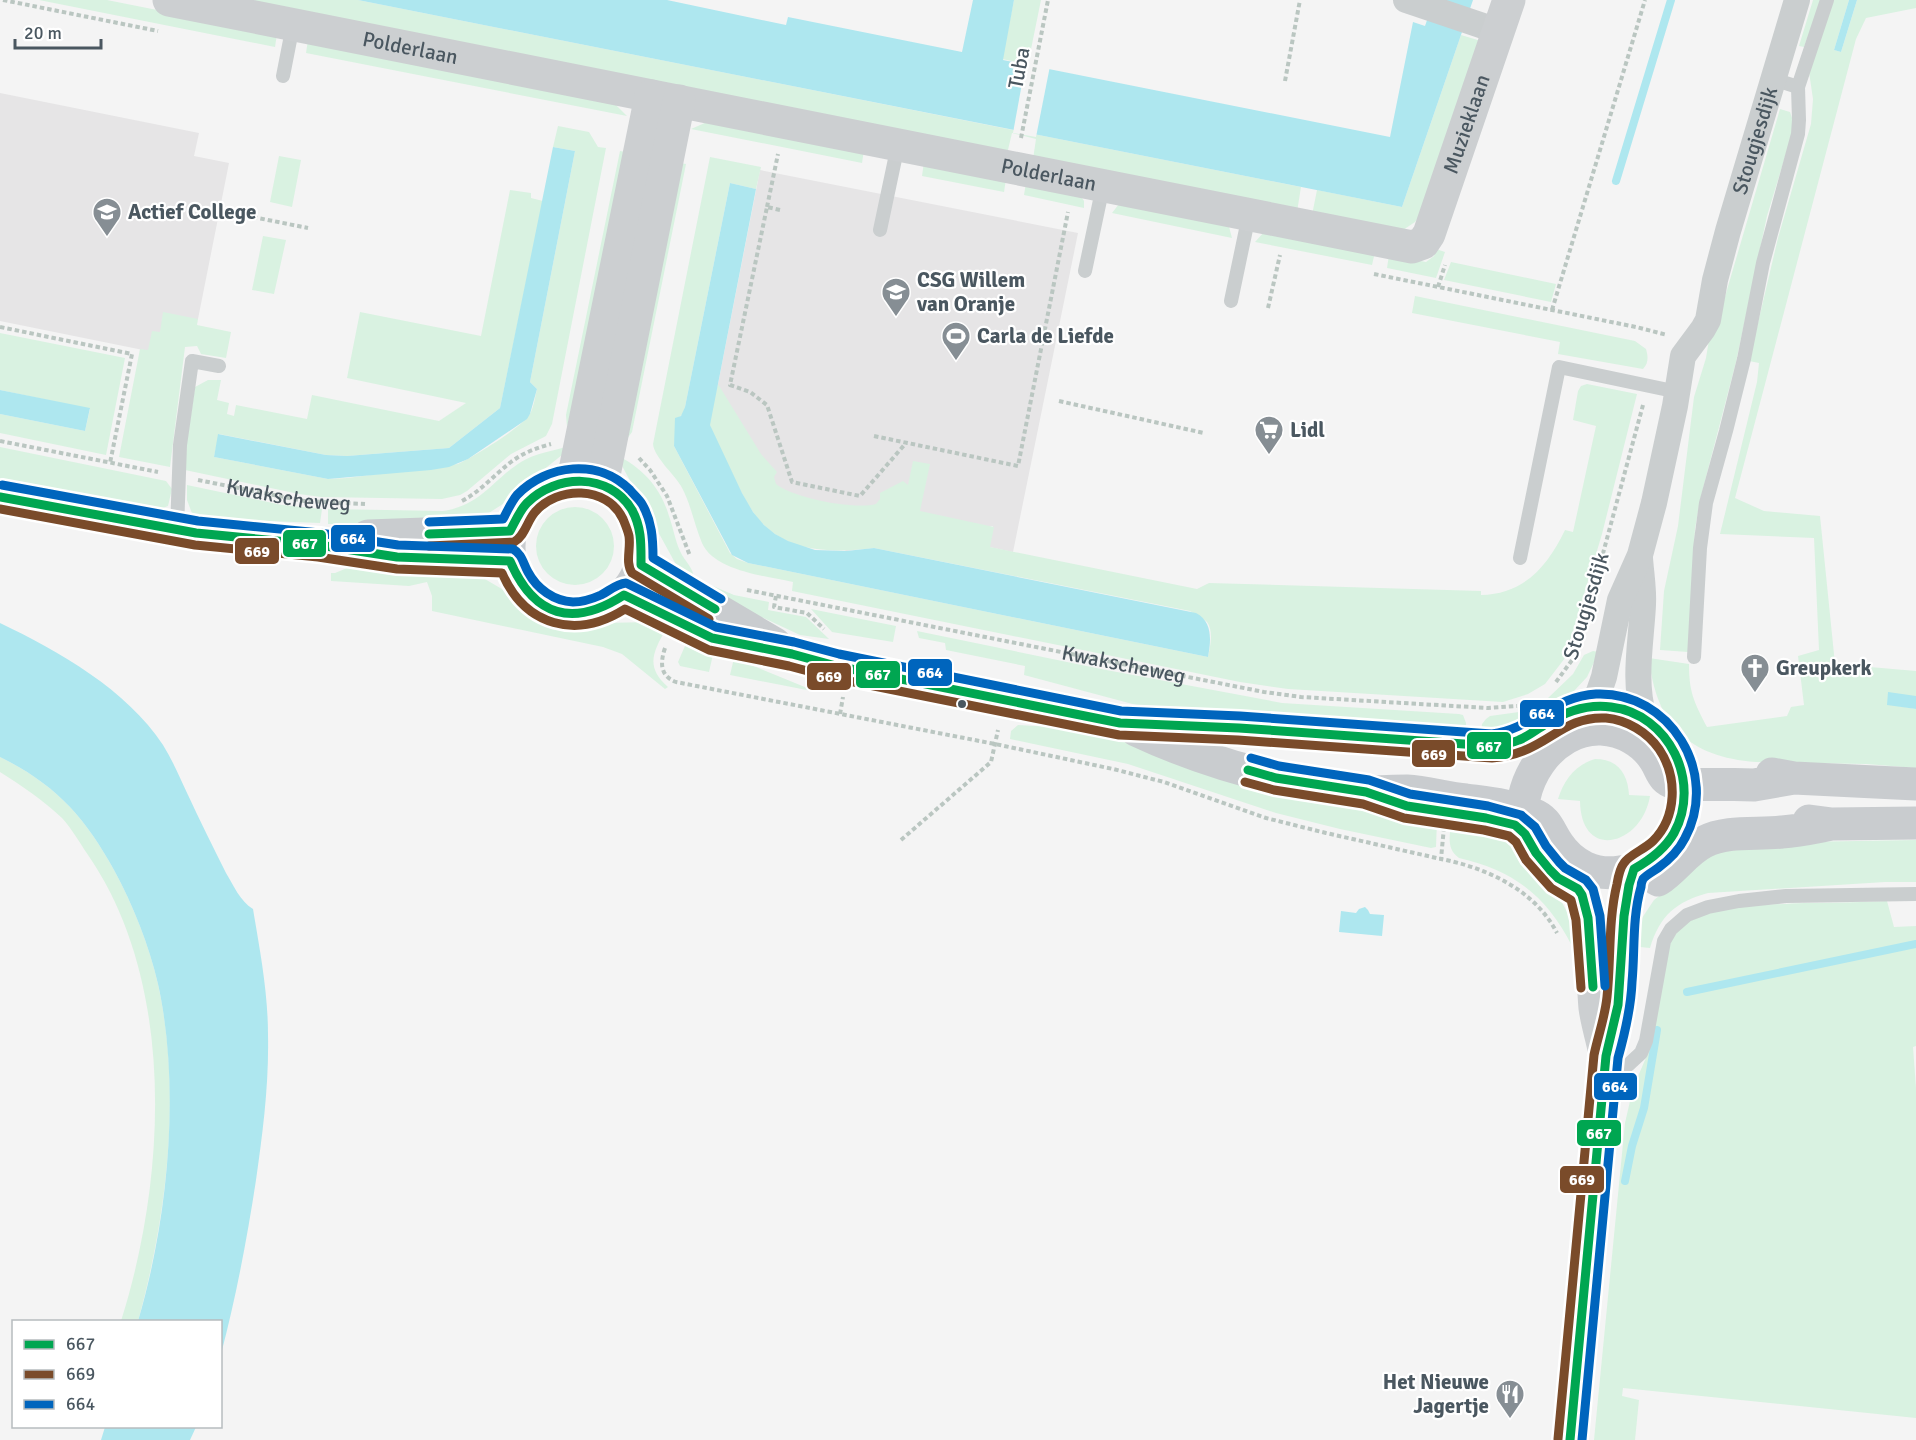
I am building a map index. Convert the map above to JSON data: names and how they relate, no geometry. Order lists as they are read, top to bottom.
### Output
{
  "streets": {
    "main road": ["Kwakscheweg"],
    "street": ["Polderlaan", "Muzieklaan", "Stougjesdijk"],
    "path": ["Tuba"]
  },
  "crossings": [
    ["Polderlaan", "Muzieklaan"]
  ],
  "places": {
    "school or university": ["Actief College", "CSG Willem van Oranje"],
    "sports": ["Carla de Liefde"],
    "supermarket": ["Lidl"],
    "church": ["Greupkerk"],
    "restaurant": ["Het Nieuwe Jagertje"]
  },
  "lines": ["transit line 664", "transit line 667", "transit line 669"],
  "legend": ["667", "669", "664"],
  "scale_bar": "20 m"
}
